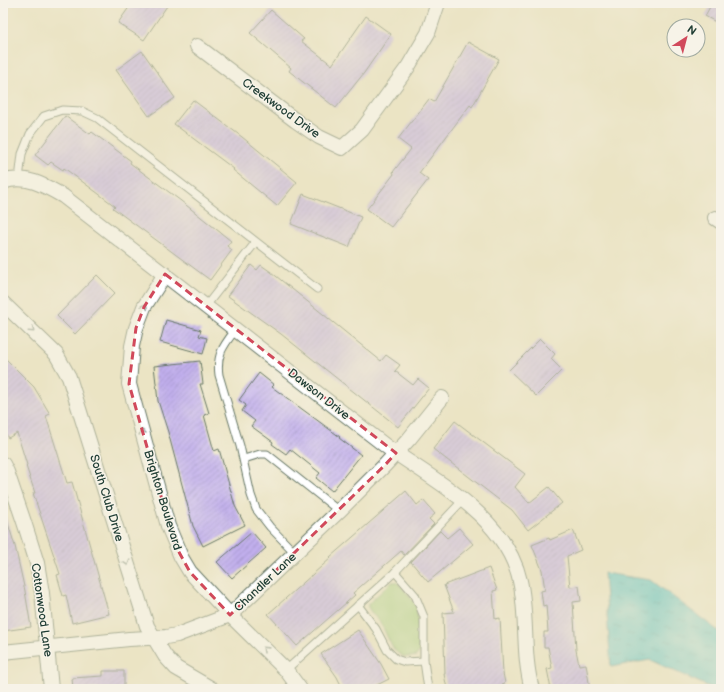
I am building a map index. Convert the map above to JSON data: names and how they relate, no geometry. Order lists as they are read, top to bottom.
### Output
{
  "streets": {
    "street": [
      "Creekwood Drive",
      "Dawson Drive",
      "South Club Drive",
      "Brighton Boulevard",
      "Chandler Lane",
      "Cottonwood Lane"
    ]
  },
  "crossings": [
    ["Dawson Drive", "Brighton Boulevard"],
    ["Dawson Drive", "Chandler Lane"],
    ["South Club Drive", "Chandler Lane"],
    ["Brighton Boulevard", "Chandler Lane"],
    ["Chandler Lane", "Cottonwood Lane"]
  ],
  "one_way": ["South Club Drive", "Brighton Boulevard"],
  "north": "top right"
}
